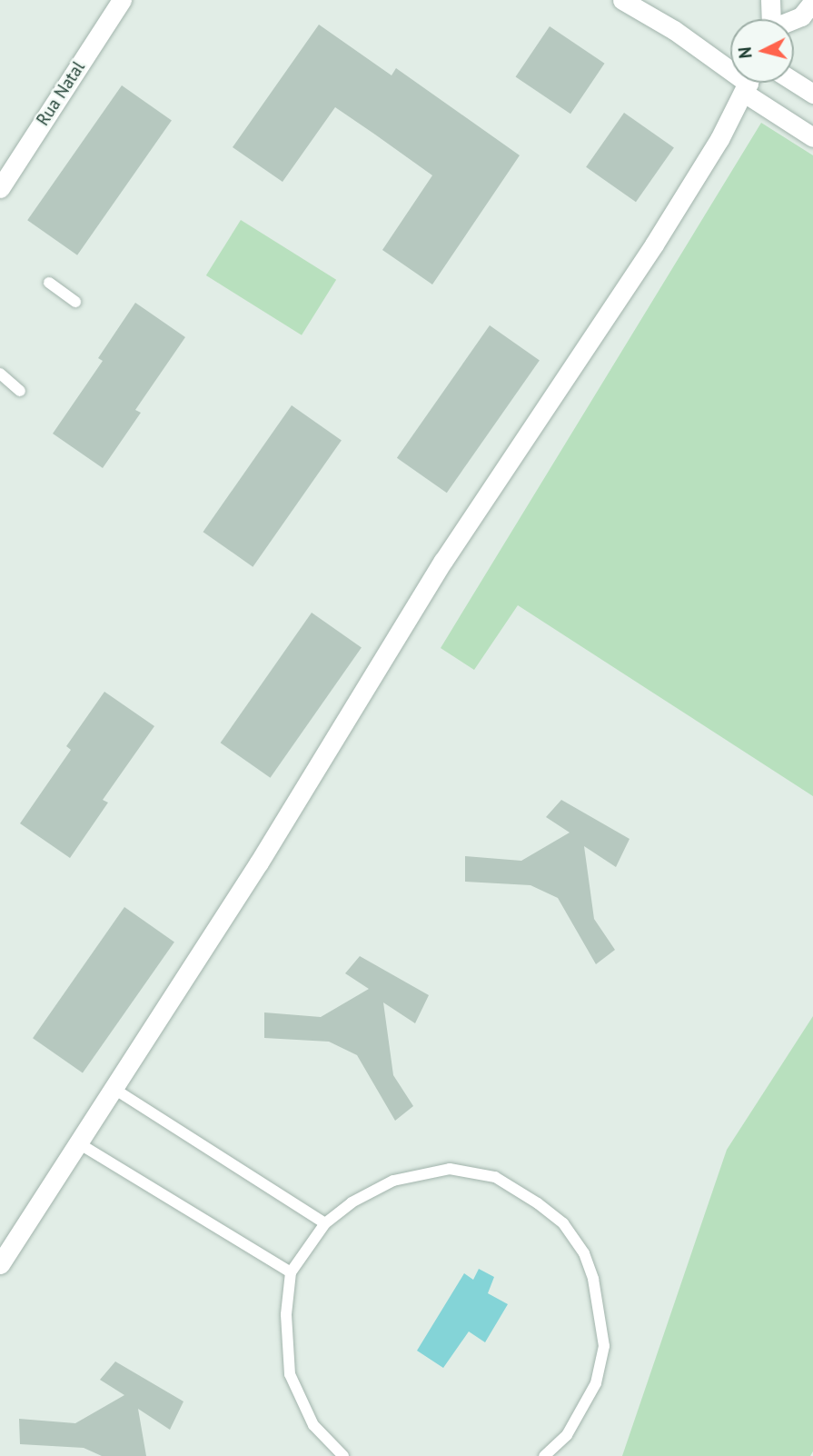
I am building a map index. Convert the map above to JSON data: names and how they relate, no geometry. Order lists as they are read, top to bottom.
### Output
{
  "streets": {
    "street": ["Rua Natal"]
  },
  "north": "left"
}
